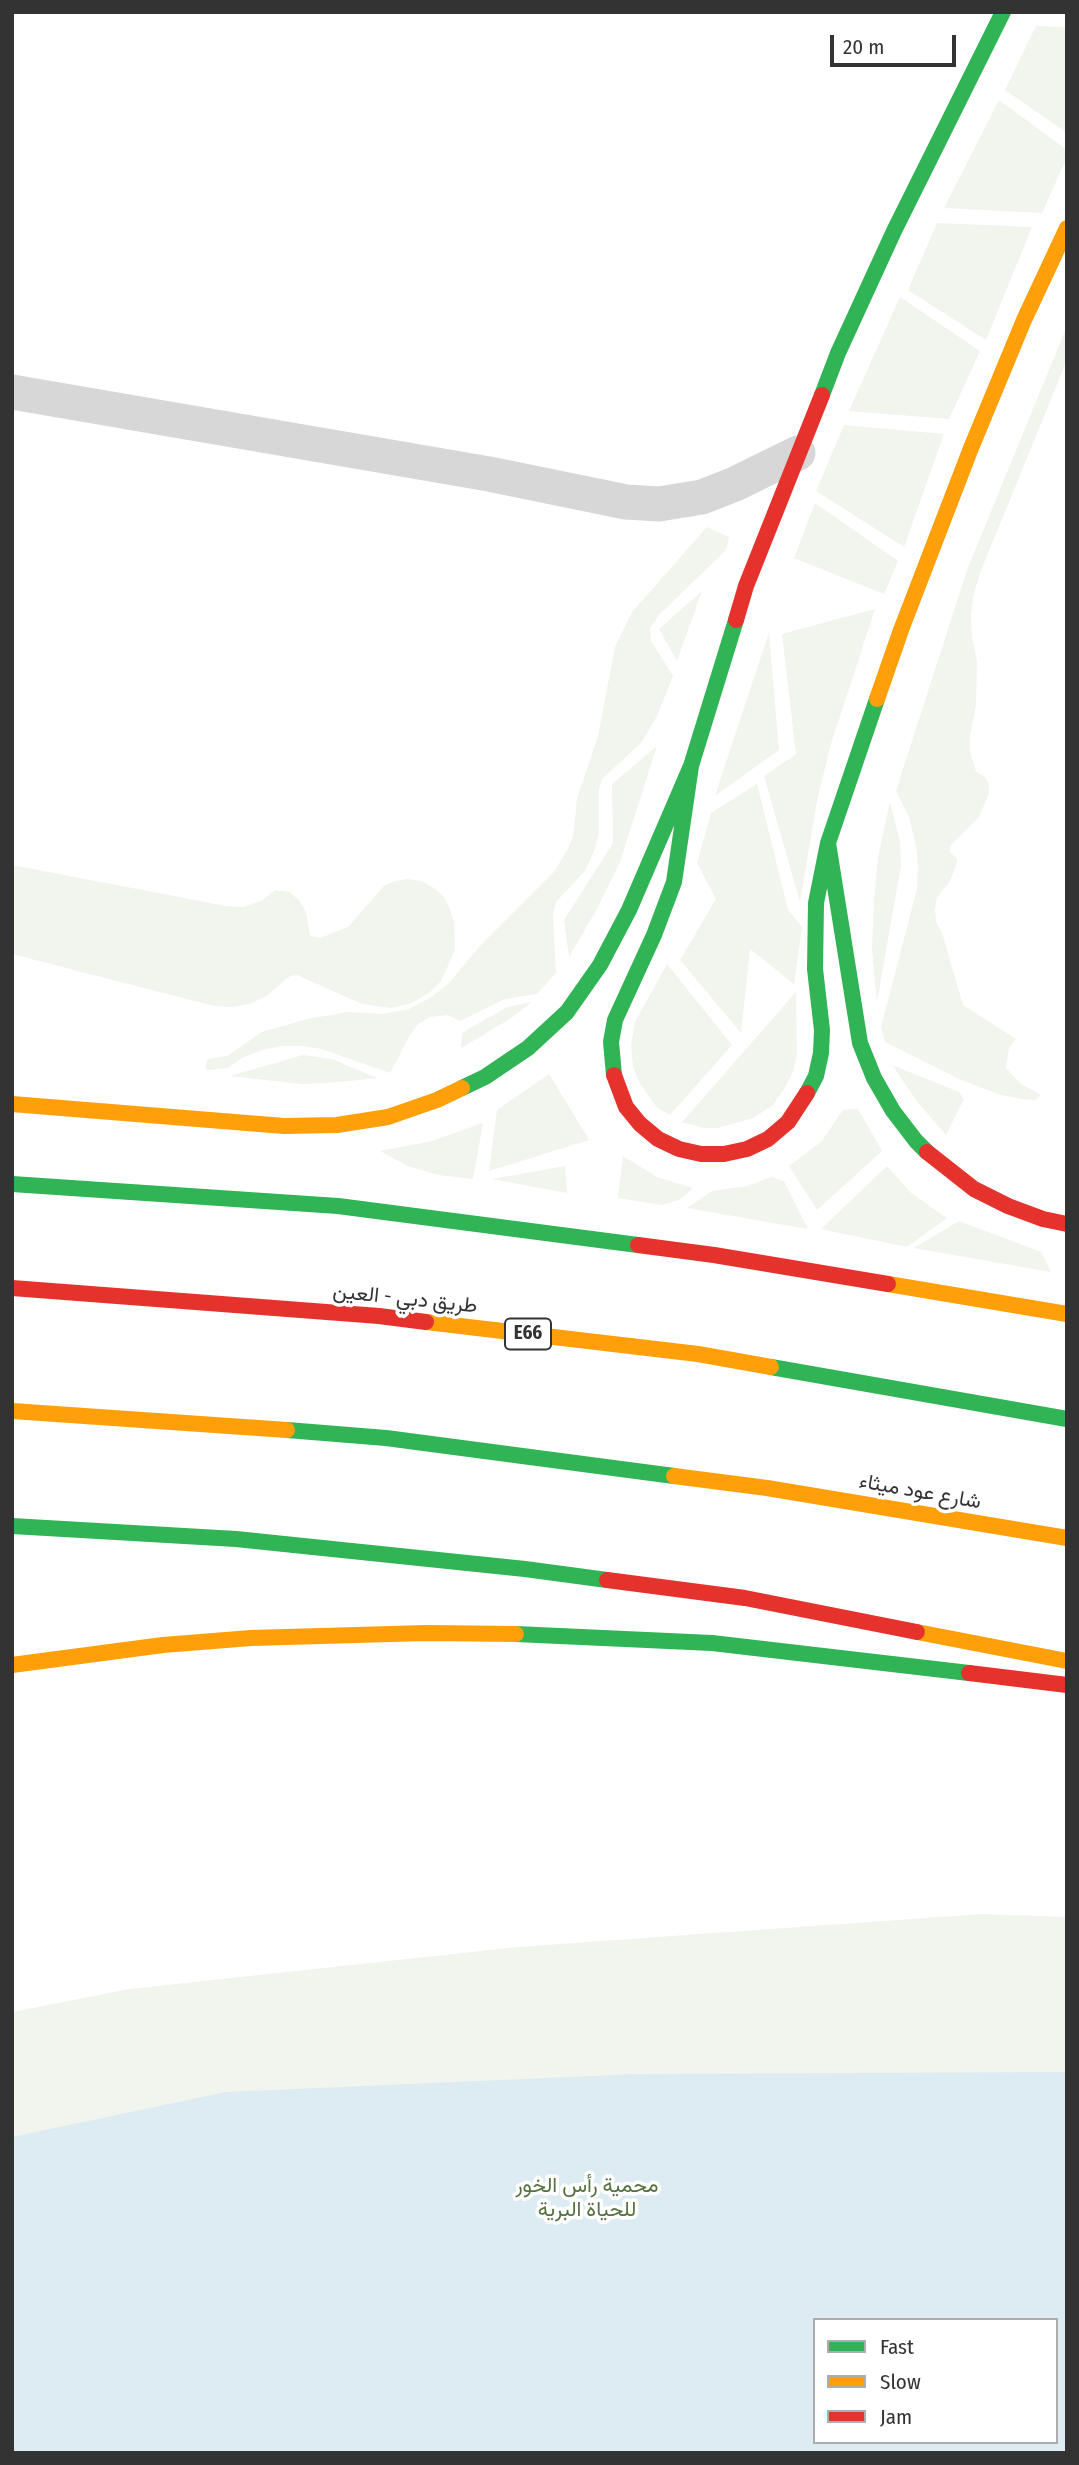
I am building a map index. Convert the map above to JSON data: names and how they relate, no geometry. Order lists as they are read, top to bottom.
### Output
{
  "streets": {
    "main road": ["طريق دبي - العين", "E66", "شارع عود ميثاء"]
  },
  "parks": ["محمية رأس الخور للحياة البرية"],
  "legend": ["Fast", "Slow", "Jam"],
  "scale_bar": "20 m"
}
